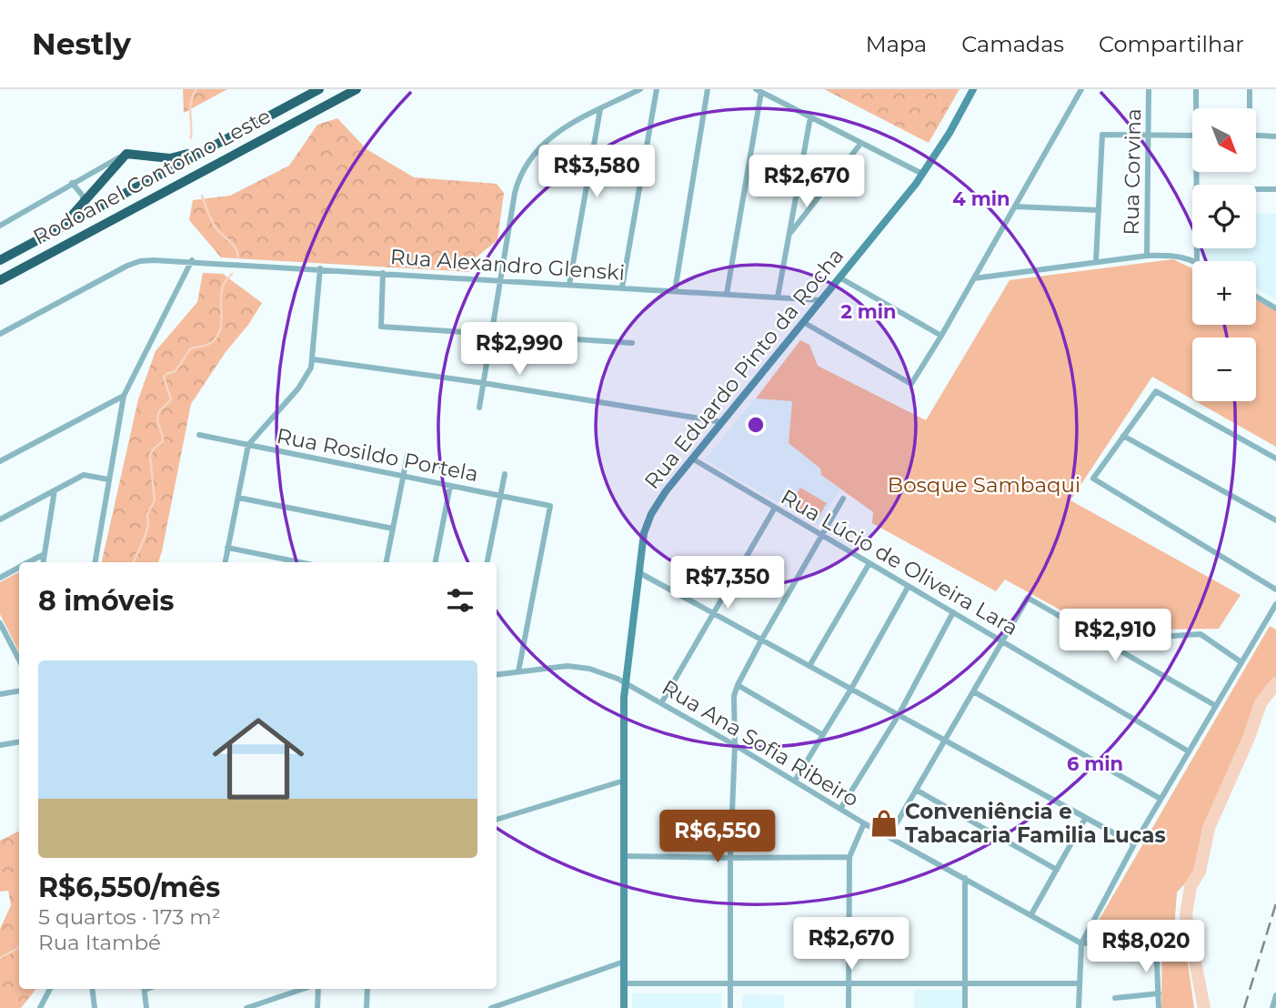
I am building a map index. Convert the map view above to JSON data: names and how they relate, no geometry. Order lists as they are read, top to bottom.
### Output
{
  "streets": {
    "highway": ["Rodoanel Contorno Leste"],
    "main road": ["Rua Eduardo Pinto da Rocha"],
    "street": [
      "Rua Corvina",
      "Rua Alexandro Glenski",
      "Rua Rosildo Portela",
      "Rua Lúcio de Oliveira Lara",
      "Rua Ana Sofia Ribeiro"
    ]
  },
  "crossings": [
    ["Rua Alexandro Glenski", "Rua Eduardo Pinto da Rocha"],
    ["Rua Eduardo Pinto da Rocha", "Rua Lúcio de Oliveira Lara"],
    ["Rua Eduardo Pinto da Rocha", "Rua Ana Sofia Ribeiro"],
    ["Rua Rosildo Portela", "Rua Ana Sofia Ribeiro"]
  ],
  "parks": ["Bosque Sambaqui"],
  "places": {
    "shop": ["Conveniência e Tabacaria Familia Lucas"]
  },
  "north": "bottom right",
  "page": {
    "header": "Nestly",
    "nav": ["Mapa", "Camadas", "Compartilhar"],
    "map_buttons": ["+", "−"],
    "price": [
      "R$3,580",
      "R$2,670",
      "R$2,990",
      "R$7,350",
      "R$2,910",
      "R$6,550",
      "R$2,670",
      "R$8,020"
    ],
    "heading": "8 imóveis",
    "list": [
      {
        "name": "R$6,550/mês",
        "note": "5 quartos · 173 m² · Rua Itambé"
      }
    ]
  },
  "rings": ["4 min", "2 min", "6 min"]
}
